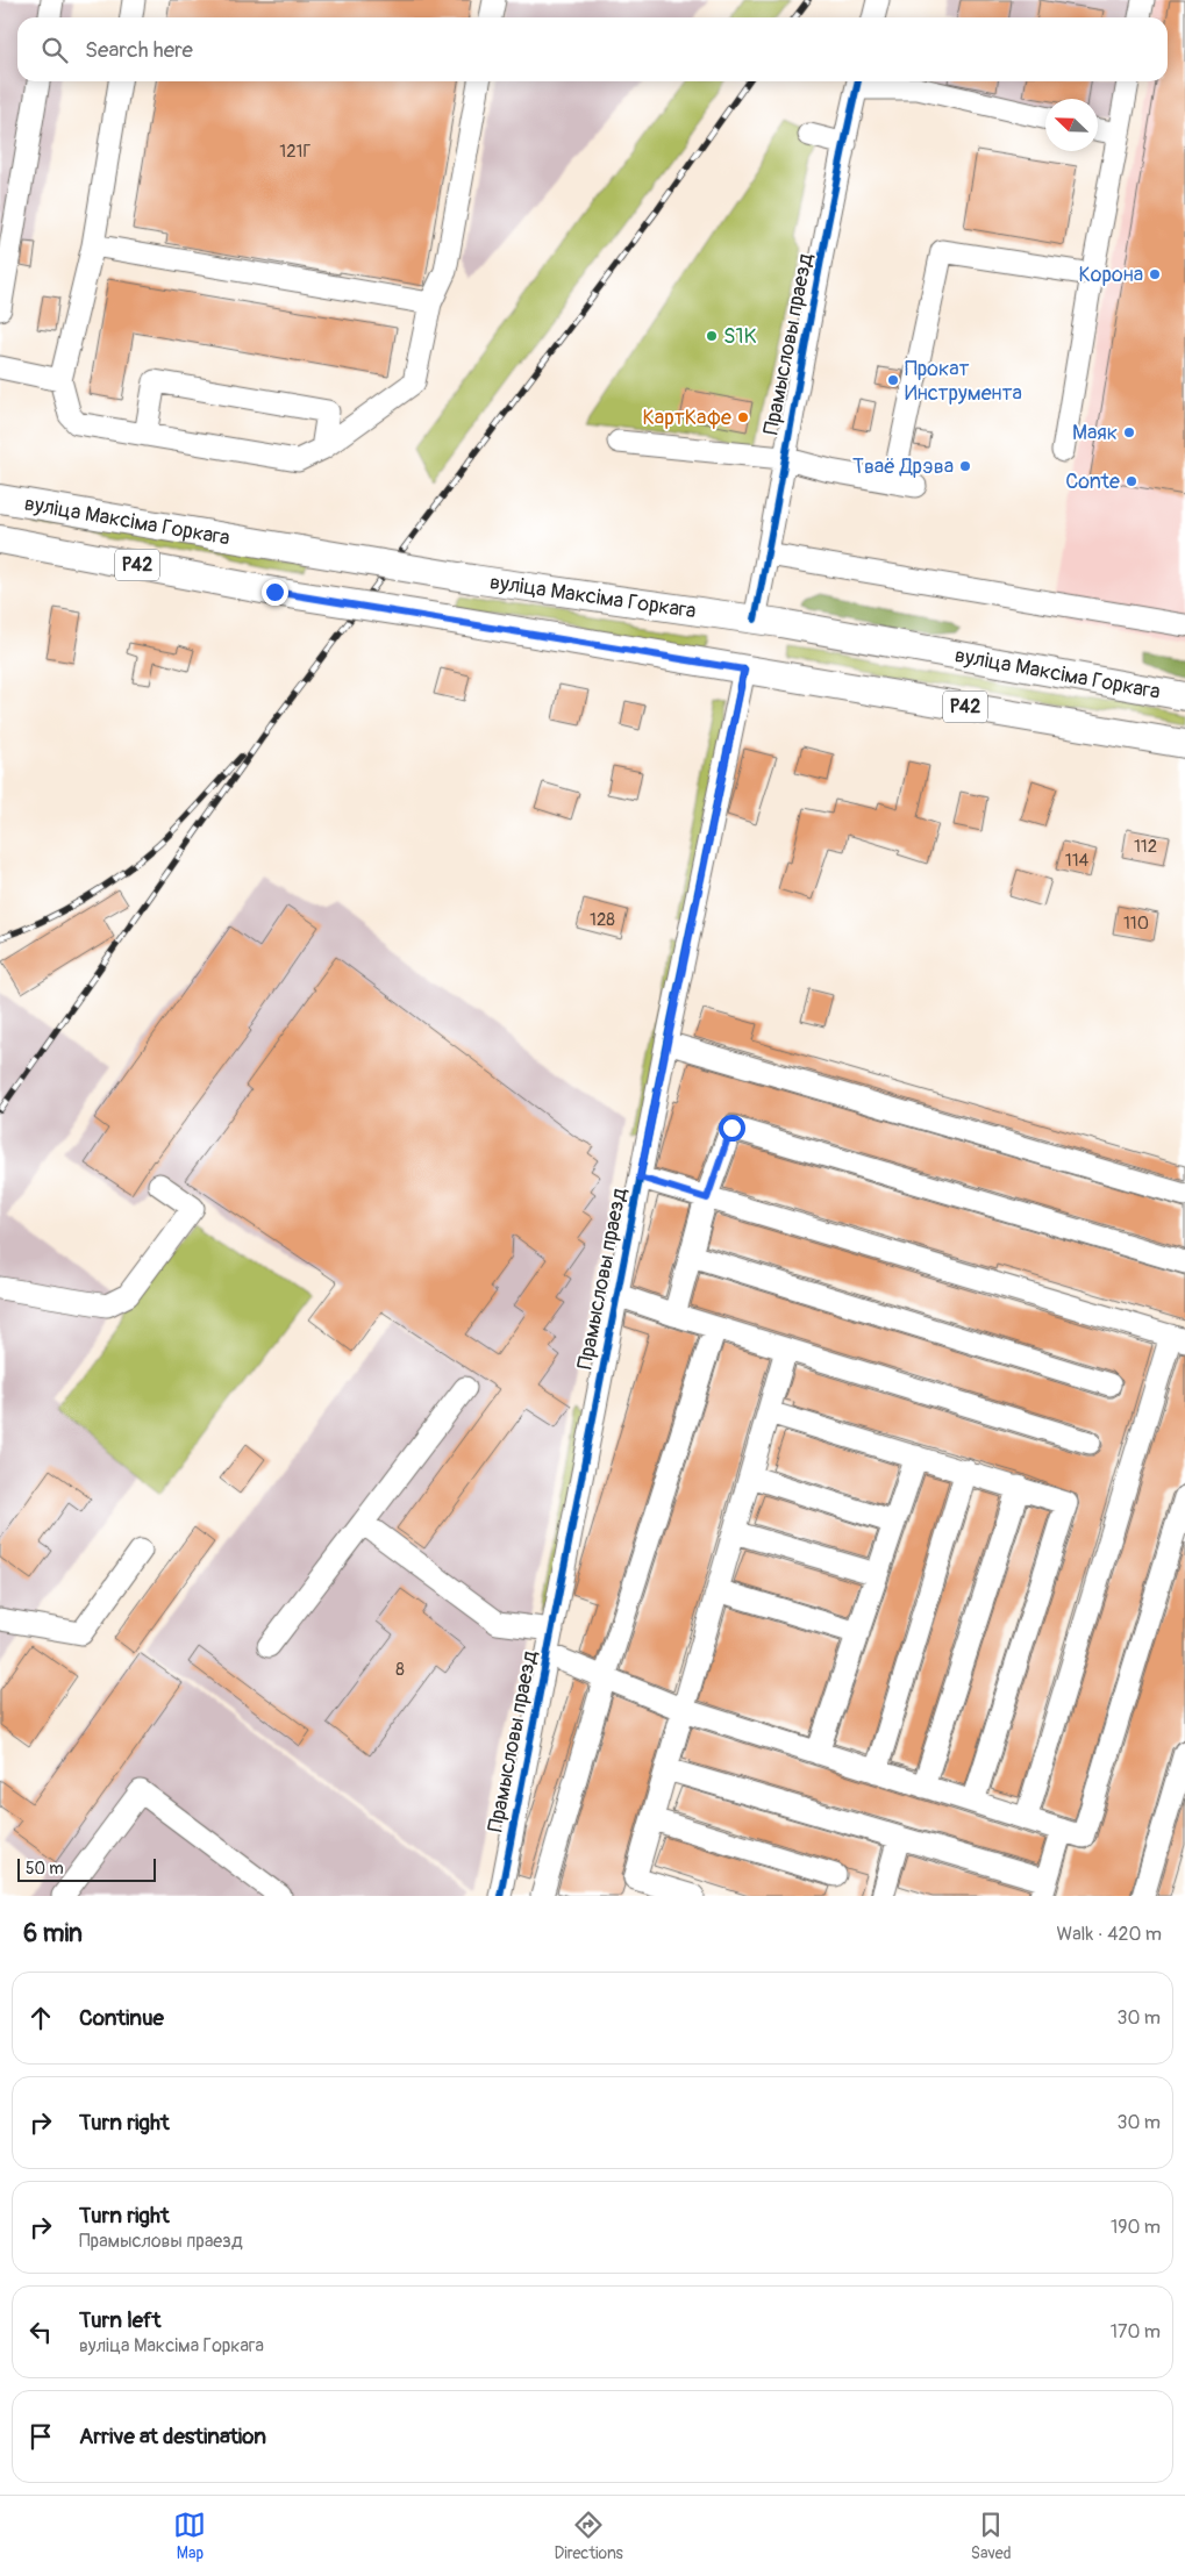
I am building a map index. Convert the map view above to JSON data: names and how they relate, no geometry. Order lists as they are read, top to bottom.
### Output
{
  "streets": {
    "main road": ["вуліца Максіма Горкага", "Р42"],
    "street": ["Прамысловы праезд"]
  },
  "crossings": [
    ["Прамысловы праезд", "вуліца Максіма Горкага"]
  ],
  "places": [
    "Корона",
    "S1K",
    "Прокат Инструмента",
    "КартКафе",
    "Маяк",
    "Тваё Дрэва",
    "Conte"
  ],
  "house_numbers": [
    "121Г",
    "112",
    "114",
    "128",
    "110",
    "8"
  ],
  "scale_bar": "50 m",
  "north": "top left",
  "page": {
    "search": "Search here",
    "scale": "50 m",
    "heading": ["6 min", "Walk · 420 m"],
    "list": [
      ["Continue", "30 m"],
      ["Turn right", "30 m"],
      ["Turn right", "Прамысловы праезд", "190 m"],
      ["Turn left", "вуліца Максіма Горкага", "170 m"],
      "Arrive at destination"
    ],
    "nav": ["Map", "Directions", "Saved"]
  }
}
